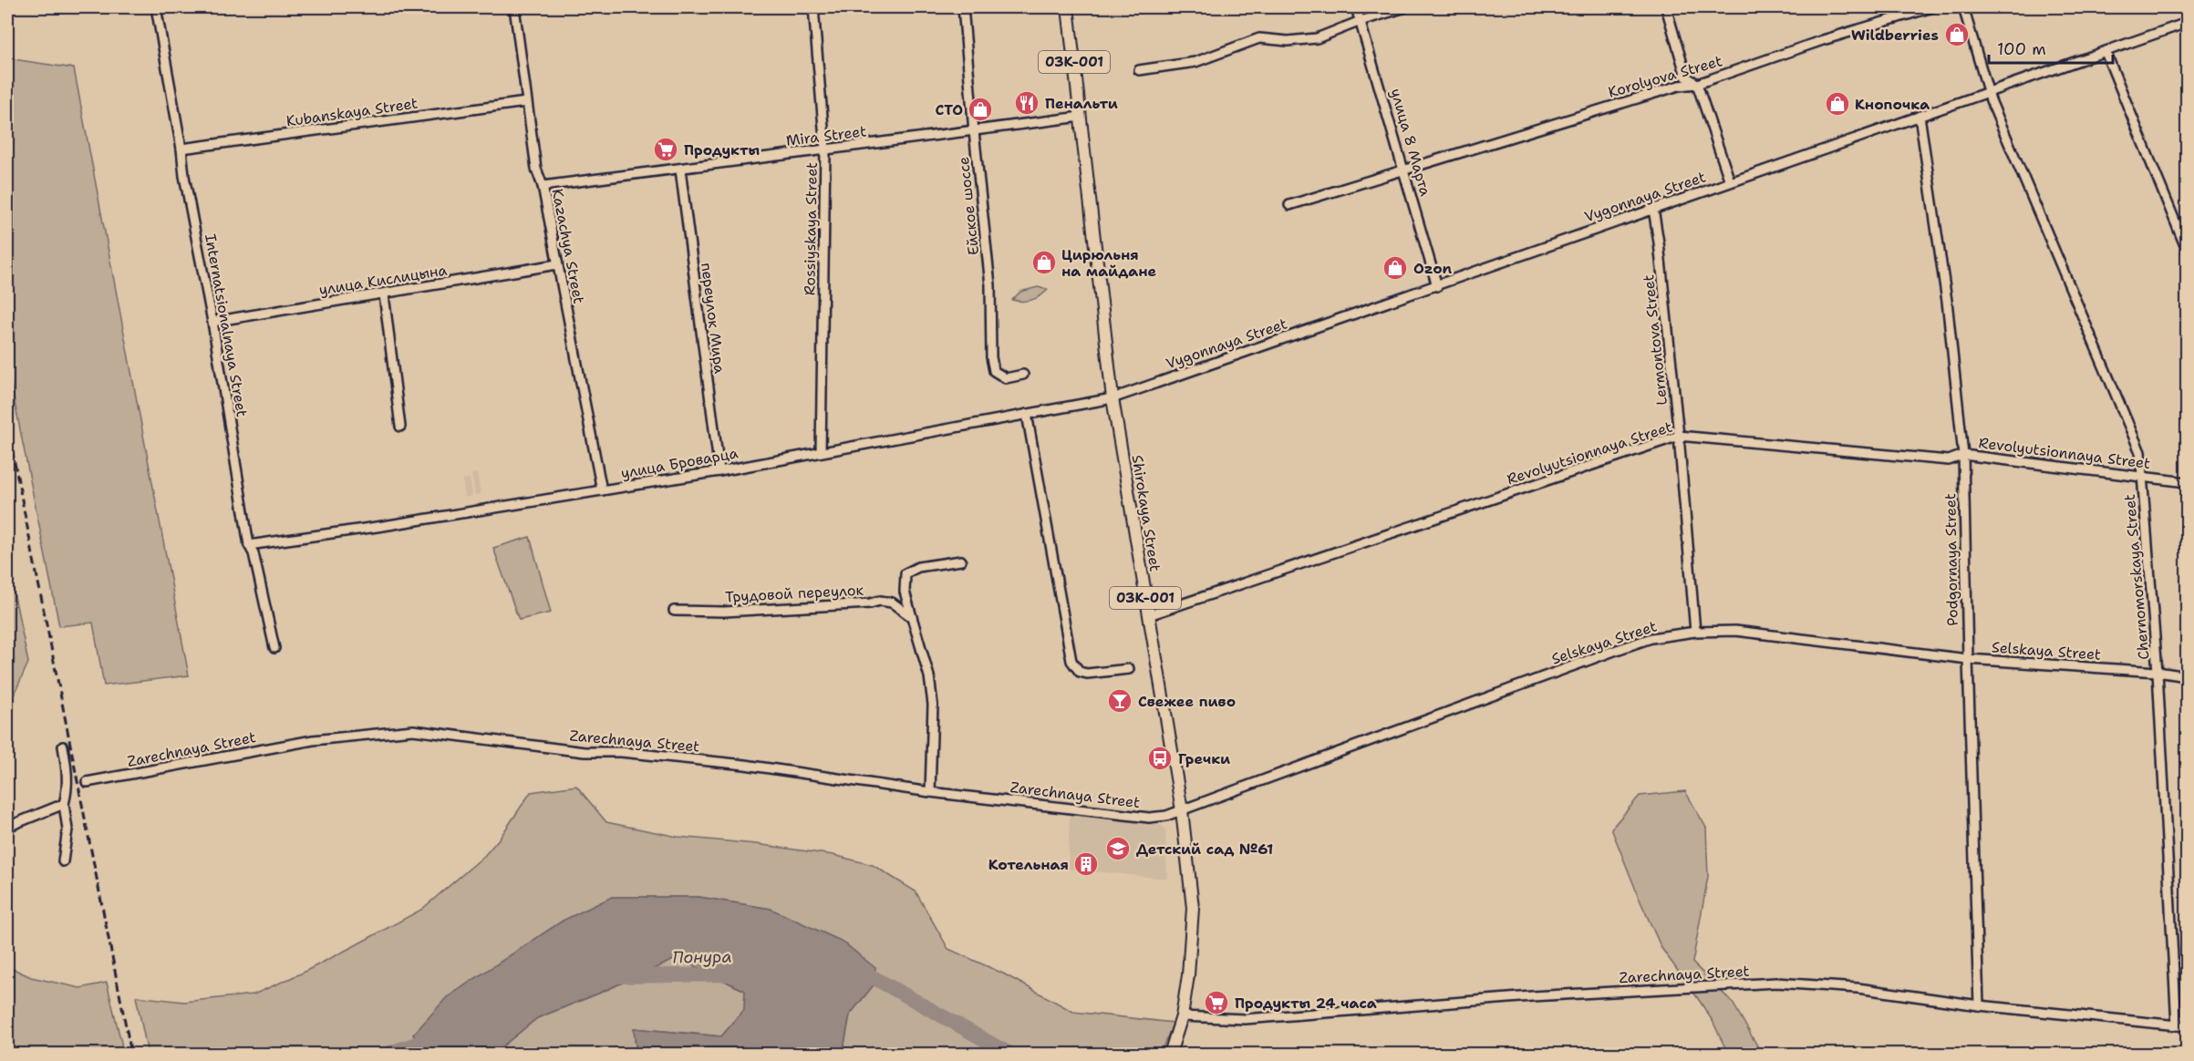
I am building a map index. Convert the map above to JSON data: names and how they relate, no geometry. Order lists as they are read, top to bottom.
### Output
{
  "streets": {
    "main road": ["03К-001", "Shirokaya Street"],
    "street": [
      "Korolyova Street",
      "Kubanskaya Street",
      "Mira Street",
      "улица 8 Марта",
      "Vygonnaya Street",
      "Ейское шоссе",
      "Rossiyskaya Street",
      "Kazachya Street",
      "улица Кислицына",
      "переулок Мира",
      "Internatsionalnaya Street",
      "Lermontova Street",
      "Revolyutsionnaya Street",
      "улица Броварца",
      "Podgornaya Street",
      "Chernomorskaya Street",
      "Трудовой переулок",
      "Selskaya Street",
      "Zarechnaya Street"
    ]
  },
  "crossings": [
    ["Korolyova Street", "улица 8 Марта"],
    ["Kubanskaya Street", "Kazachya Street"],
    ["Kubanskaya Street", "Internatsionalnaya Street"],
    ["Mira Street", "Ейское шоссе"],
    ["Mira Street", "Rossiyskaya Street"],
    ["Mira Street", "Kazachya Street"],
    ["Mira Street", "переулок Мира"],
    ["Mira Street", "Shirokaya Street"],
    ["улица 8 Марта", "Vygonnaya Street"],
    ["Vygonnaya Street", "Lermontova Street"],
    ["Vygonnaya Street", "улица Броварца"],
    ["Vygonnaya Street", "Shirokaya Street"],
    ["Vygonnaya Street", "Podgornaya Street"],
    ["Vygonnaya Street", "Chernomorskaya Street"],
    ["Rossiyskaya Street", "улица Броварца"],
    ["Kazachya Street", "улица Кислицына"],
    ["Kazachya Street", "улица Броварца"],
    ["улица Кислицына", "Internatsionalnaya Street"],
    ["переулок Мира", "улица Броварца"],
    ["Internatsionalnaya Street", "улица Броварца"],
    ["Lermontova Street", "Revolyutsionnaya Street"],
    ["Lermontova Street", "Selskaya Street"],
    ["Revolyutsionnaya Street", "Shirokaya Street"],
    ["Revolyutsionnaya Street", "Podgornaya Street"],
    ["Revolyutsionnaya Street", "Chernomorskaya Street"],
    ["улица Броварца", "Shirokaya Street"],
    ["Shirokaya Street", "Selskaya Street"],
    ["Shirokaya Street", "Zarechnaya Street"],
    ["Podgornaya Street", "Selskaya Street"],
    ["Podgornaya Street", "Zarechnaya Street"],
    ["Chernomorskaya Street", "Selskaya Street"],
    ["Chernomorskaya Street", "Zarechnaya Street"],
    ["Selskaya Street", "Zarechnaya Street"]
  ],
  "water": ["Понура"],
  "places": {
    "shop": [
      "Wildberries",
      "Кнопочка",
      "СТО",
      "Цирюльня на майдане",
      "Ozon"
    ],
    "restaurant": ["Пенальти"],
    "supermarket": ["Продукты", "Продукты 24 часа"],
    "bar": ["Свежее пиво"],
    "bus stop": ["Гречки"],
    "school or university": ["Детский сад №61"],
    "building": ["Котельная"]
  },
  "scale_bar": "100 m"
}
